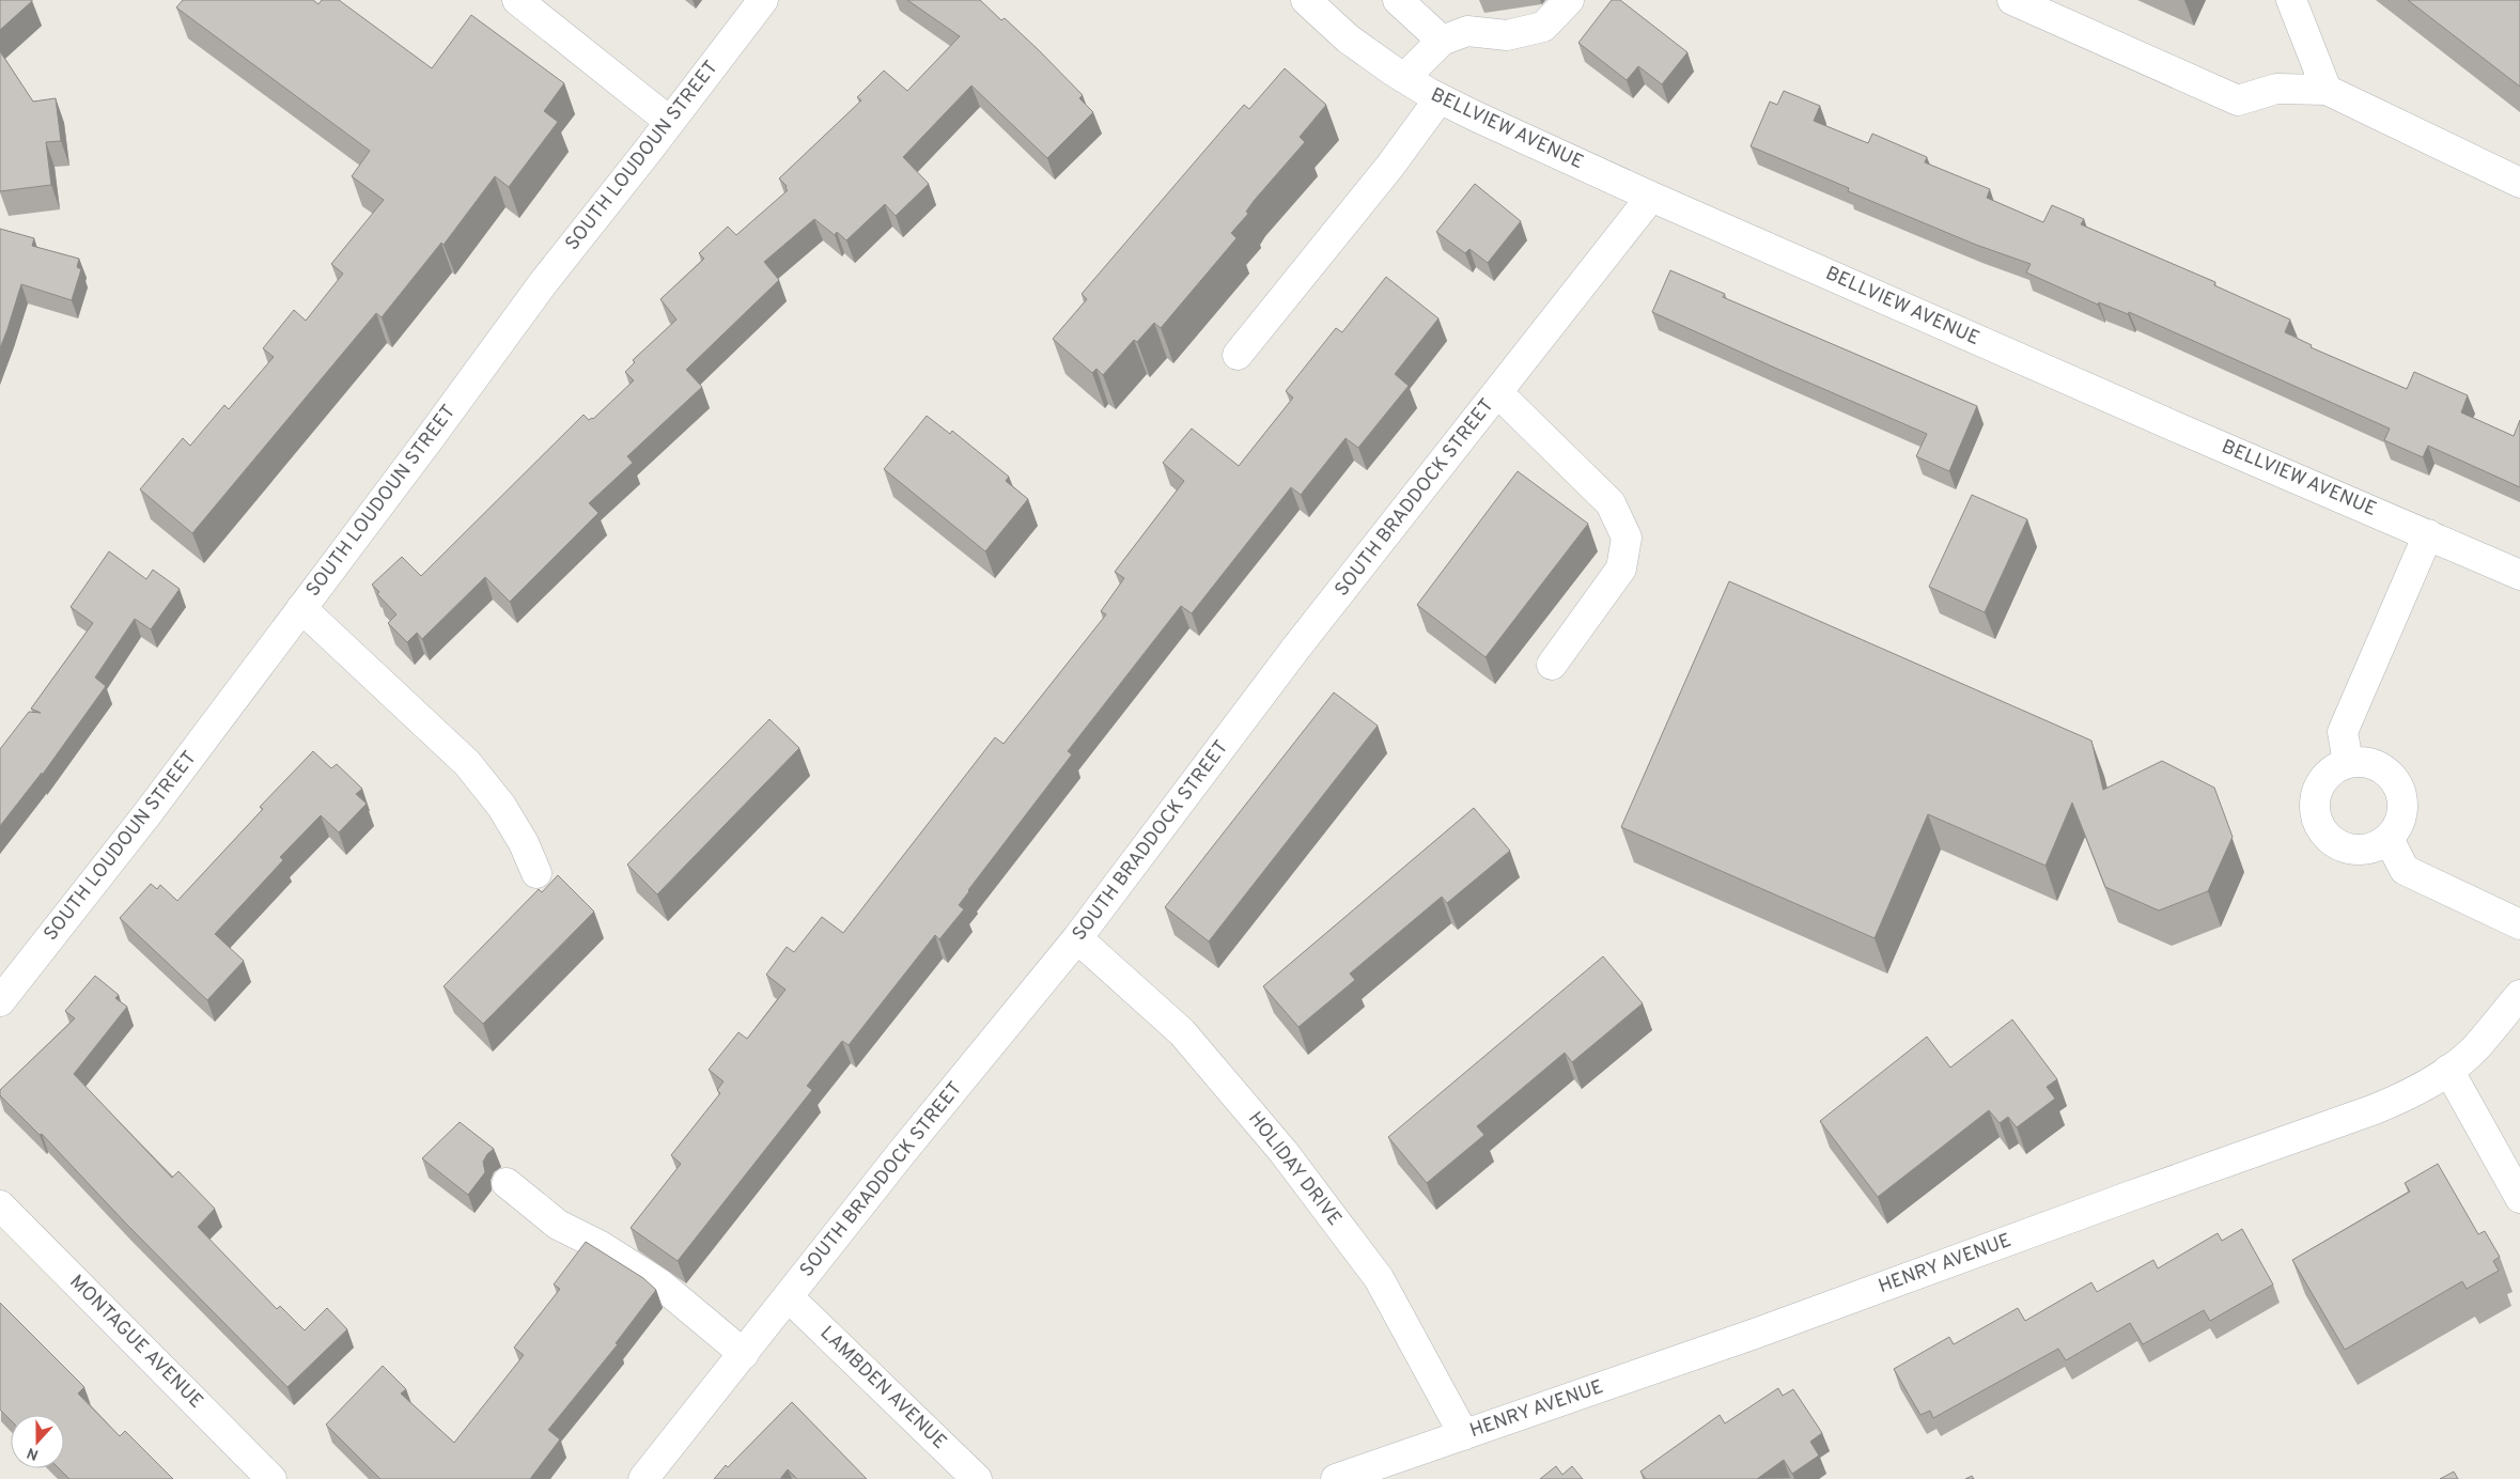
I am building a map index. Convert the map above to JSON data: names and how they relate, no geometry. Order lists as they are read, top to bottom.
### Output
{
  "streets": {
    "street": [
      "BELLVIEW AVENUE",
      "SOUTH LOUDOUN STREET",
      "SOUTH BRADDOCK STREET",
      "HOLIDAY DRIVE",
      "HENRY AVENUE",
      "MONTAGUE AVENUE",
      "LAMBDEN AVENUE"
    ]
  },
  "crossings": [
    ["BELLVIEW AVENUE", "SOUTH BRADDOCK STREET"],
    ["SOUTH BRADDOCK STREET", "HOLIDAY DRIVE"],
    ["SOUTH BRADDOCK STREET", "LAMBDEN AVENUE"],
    ["HOLIDAY DRIVE", "HENRY AVENUE"]
  ],
  "north": "bottom"
}
